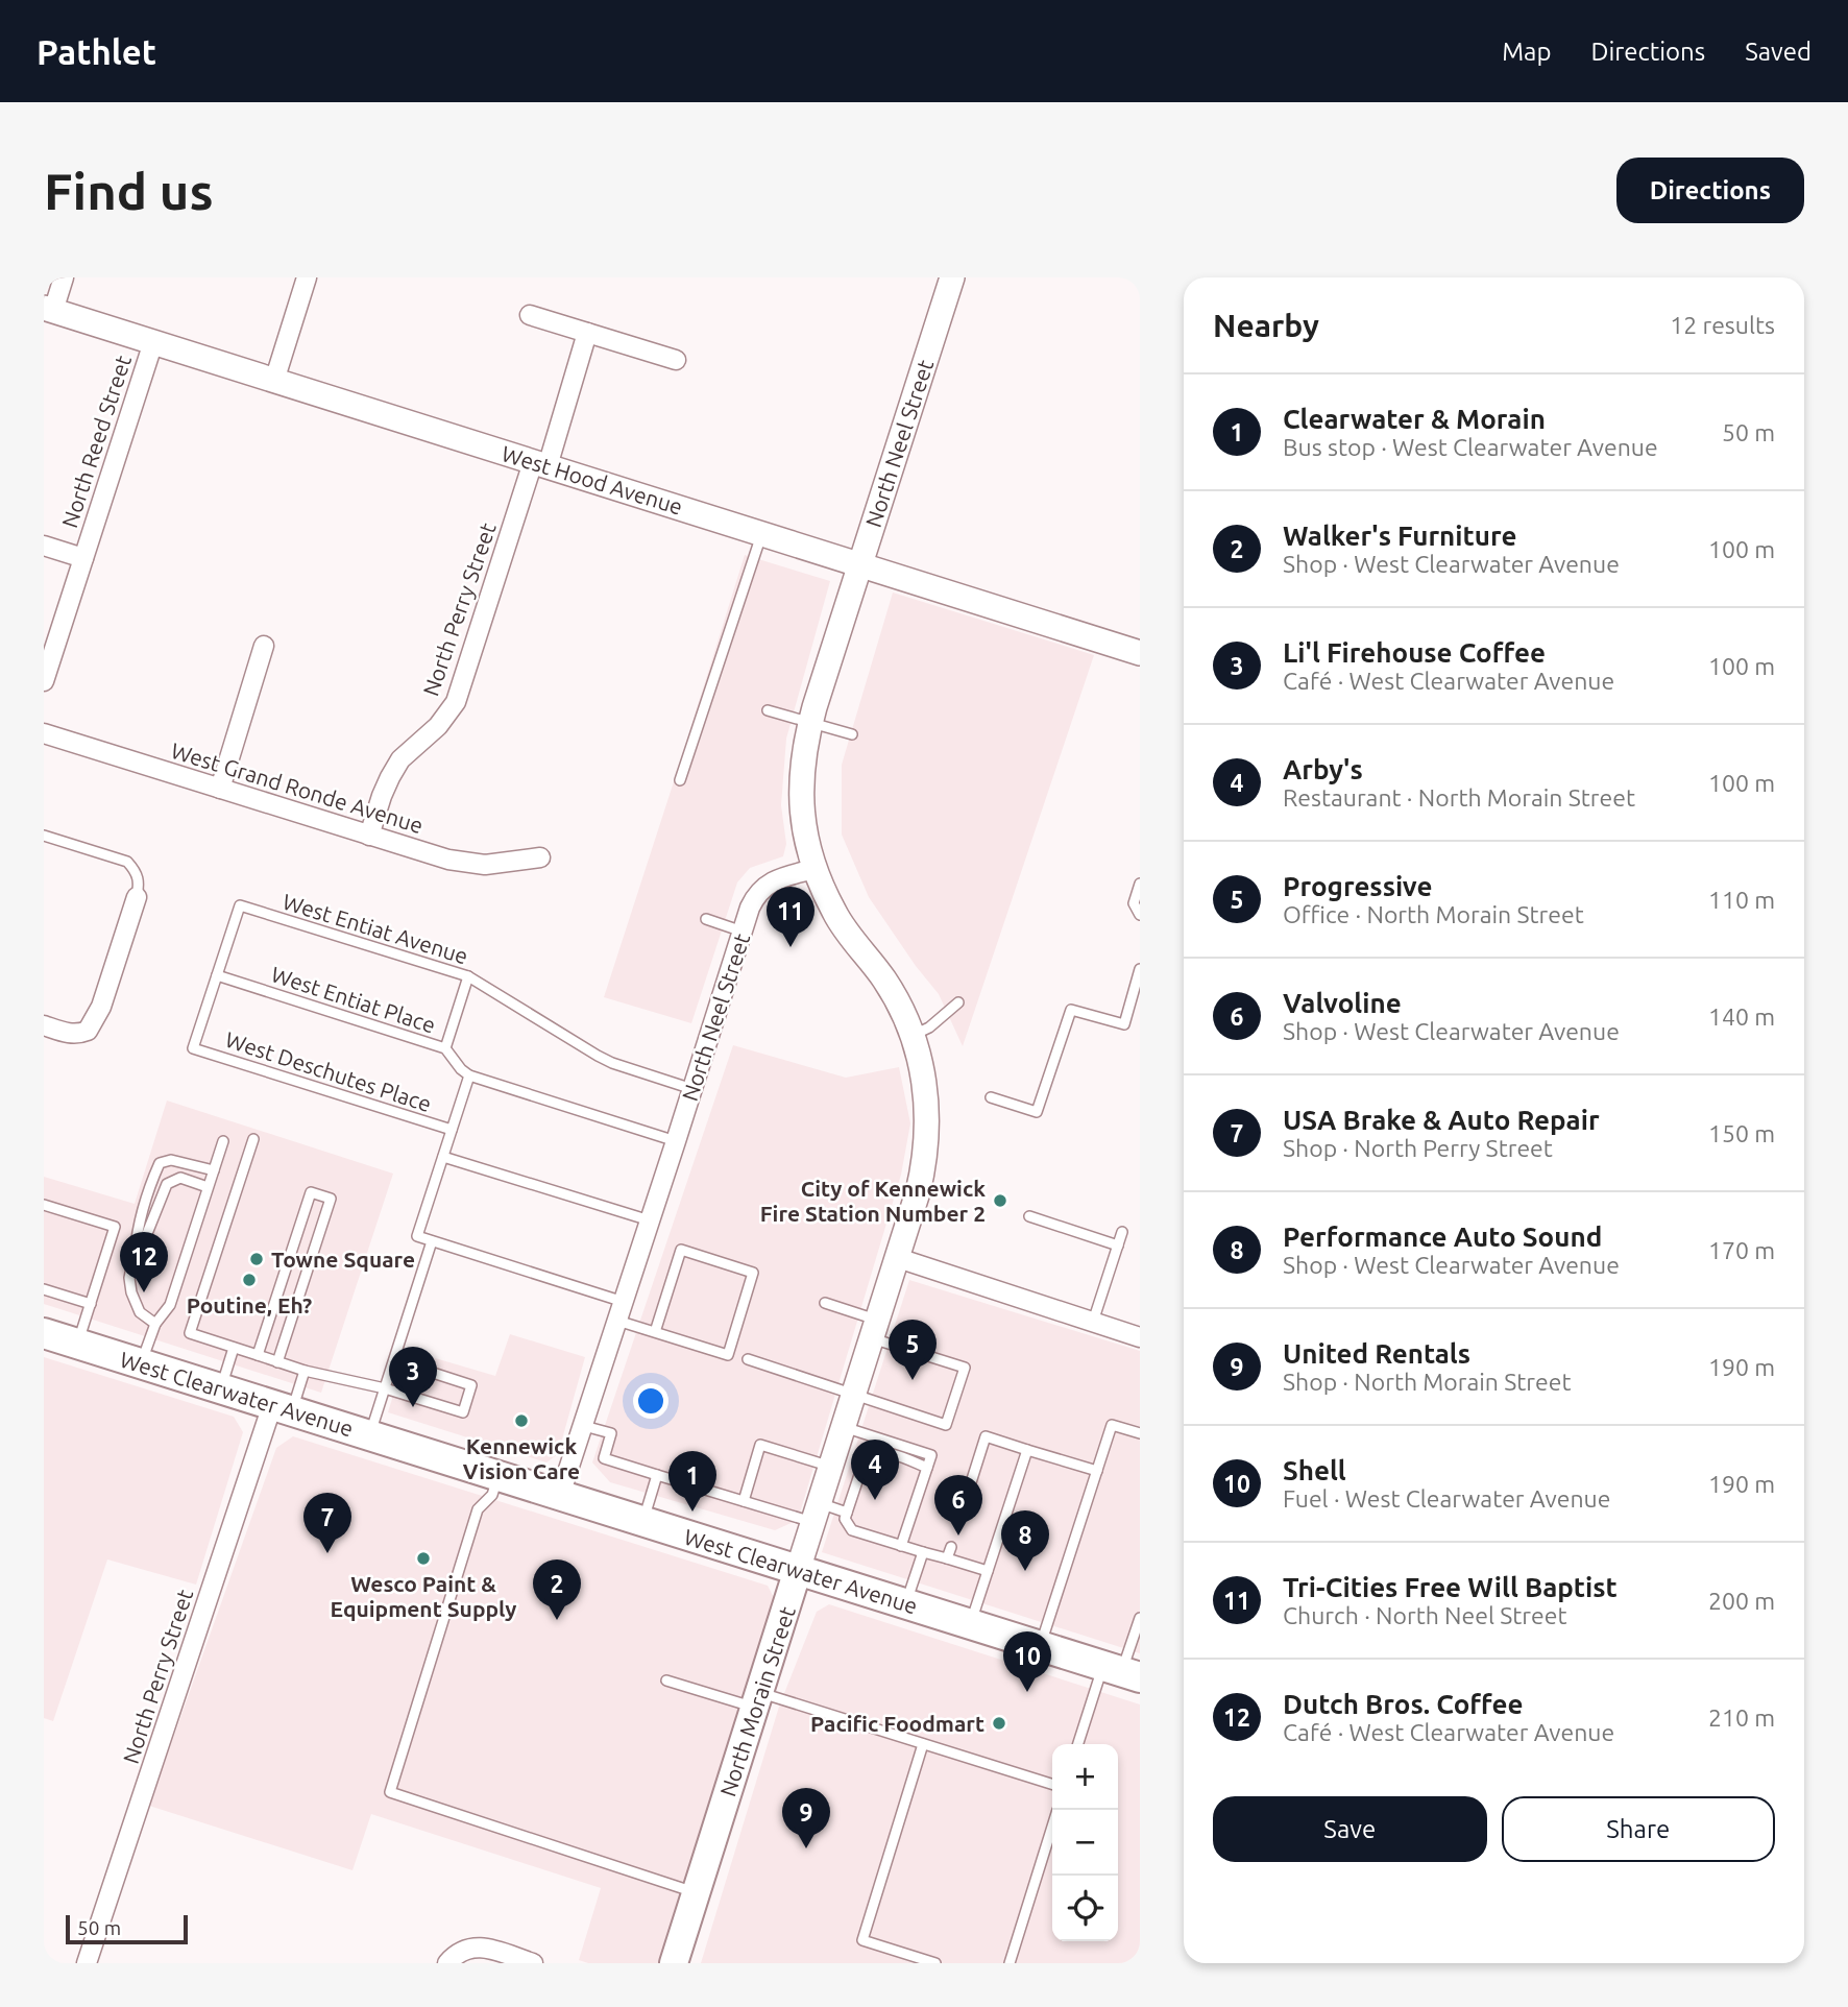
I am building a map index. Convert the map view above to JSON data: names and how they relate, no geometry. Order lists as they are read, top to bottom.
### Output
{
  "streets": {
    "main road": ["West Clearwater Avenue", "North Morain Street"],
    "street": [
      "North Reed Street",
      "North Neel Street",
      "West Hood Avenue",
      "North Perry Street",
      "West Grand Ronde Avenue"
    ],
    "lane": ["West Entiat Avenue", "West Entiat Place", "West Deschutes Place"]
  },
  "crossings": [
    ["North Reed Street", "West Hood Avenue"],
    ["North Neel Street", "West Hood Avenue"],
    ["North Neel Street", "West Entiat Avenue"],
    ["North Neel Street", "West Clearwater Avenue"],
    ["North Neel Street", "North Morain Street"],
    ["West Hood Avenue", "North Perry Street"],
    ["North Perry Street", "West Grand Ronde Avenue"],
    ["North Perry Street", "West Clearwater Avenue"],
    ["West Entiat Avenue", "West Entiat Place"],
    ["West Entiat Avenue", "West Deschutes Place"],
    ["West Entiat Place", "West Deschutes Place"],
    ["West Clearwater Avenue", "North Morain Street"]
  ],
  "places": [
    "City of Kennewick Fire Station Number 2",
    "Towne Square",
    "Poutine, Eh?",
    "Kennewick Vision Care",
    "Wesco Paint & Equipment Supply",
    "Pacific Foodmart"
  ],
  "scale_bar": "50 m",
  "page": {
    "header": "Pathlet",
    "nav": ["Map", "Directions", "Saved"],
    "buttons": [
      "Directions",
      ["Save", "Share"]
    ],
    "title": "Find us",
    "heading": ["Nearby", "12 results"],
    "list": [
      {
        "mark": "1",
        "name": "Clearwater & Morain",
        "note": "Bus stop · West Clearwater Avenue",
        "value": "50 m"
      },
      {
        "mark": "2",
        "name": "Walker's Furniture",
        "note": "Shop · West Clearwater Avenue",
        "value": "100 m"
      },
      {
        "mark": "3",
        "name": "Li'l Firehouse Coffee",
        "note": "Café · West Clearwater Avenue",
        "value": "100 m"
      },
      {
        "mark": "4",
        "name": "Arby's",
        "note": "Restaurant · North Morain Street",
        "value": "100 m"
      },
      {
        "mark": "5",
        "name": "Progressive",
        "note": "Office · North Morain Street",
        "value": "110 m"
      },
      {
        "mark": "6",
        "name": "Valvoline",
        "note": "Shop · West Clearwater Avenue",
        "value": "140 m"
      },
      {
        "mark": "7",
        "name": "USA Brake & Auto Repair",
        "note": "Shop · North Perry Street",
        "value": "150 m"
      },
      {
        "mark": "8",
        "name": "Performance Auto Sound",
        "note": "Shop · West Clearwater Avenue",
        "value": "170 m"
      },
      {
        "mark": "9",
        "name": "United Rentals",
        "note": "Shop · North Morain Street",
        "value": "190 m"
      },
      {
        "mark": "10",
        "name": "Shell",
        "note": "Fuel · West Clearwater Avenue",
        "value": "190 m"
      },
      {
        "mark": "11",
        "name": "Tri-Cities Free Will Baptist",
        "note": "Church · North Neel Street",
        "value": "200 m"
      },
      {
        "mark": "12",
        "name": "Dutch Bros. Coffee",
        "note": "Café · West Clearwater Avenue",
        "value": "210 m"
      }
    ],
    "pins": [
      "11",
      "12",
      "5",
      "3",
      "4",
      "1",
      "6",
      "7",
      "8",
      "2",
      "10",
      "9"
    ],
    "map_buttons": ["+", "−"],
    "scale": "50 m"
  }
}
